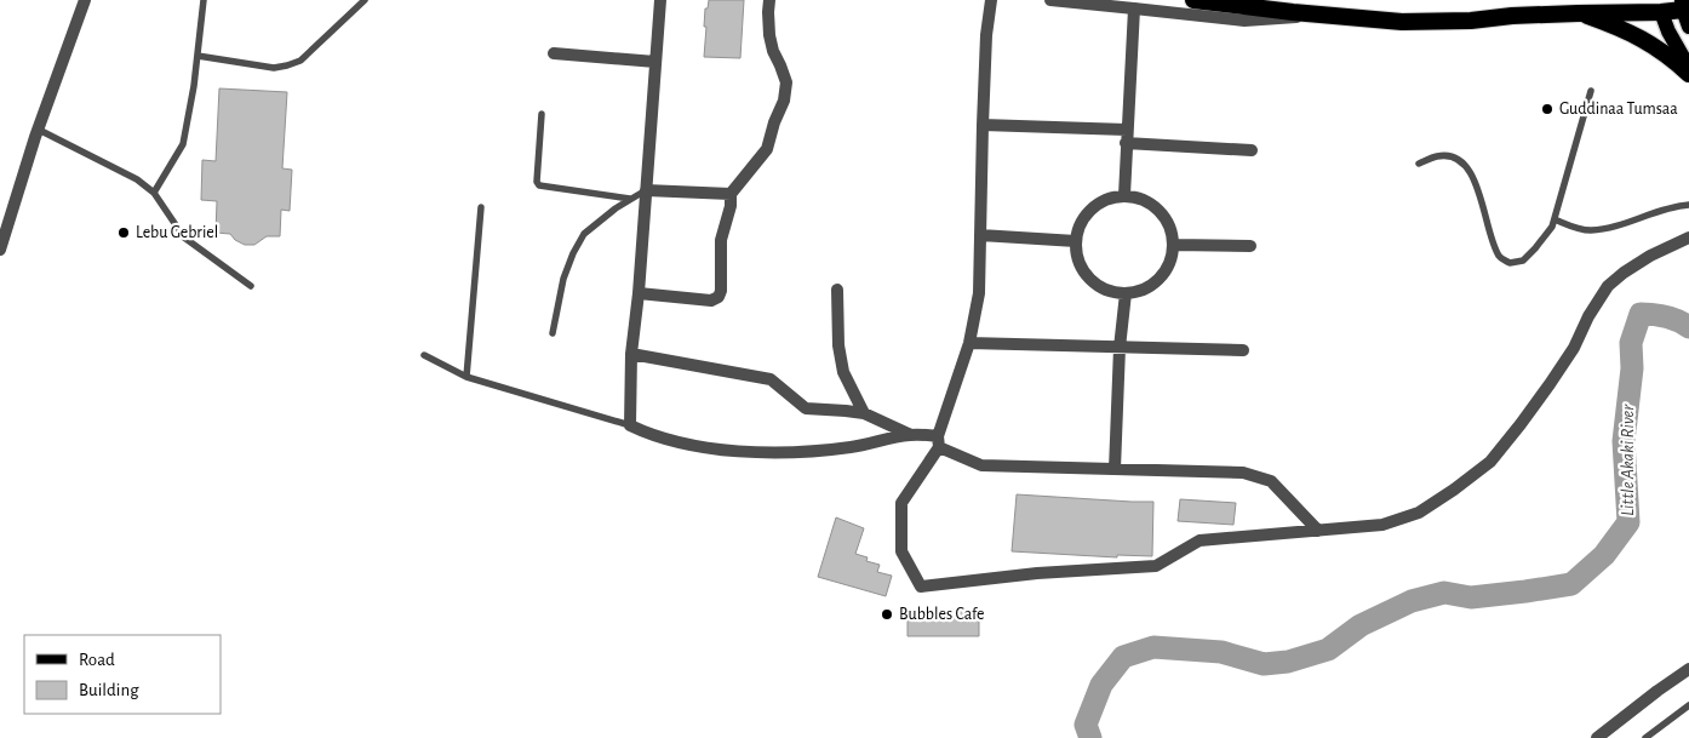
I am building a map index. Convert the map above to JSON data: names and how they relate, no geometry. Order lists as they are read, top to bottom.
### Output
{
  "water": ["Little Akaki River"],
  "places": ["Guddinaa Tumsaa", "Lebu Gebriel", "Bubbles Cafe"],
  "legend": ["Road", "Building"]
}
